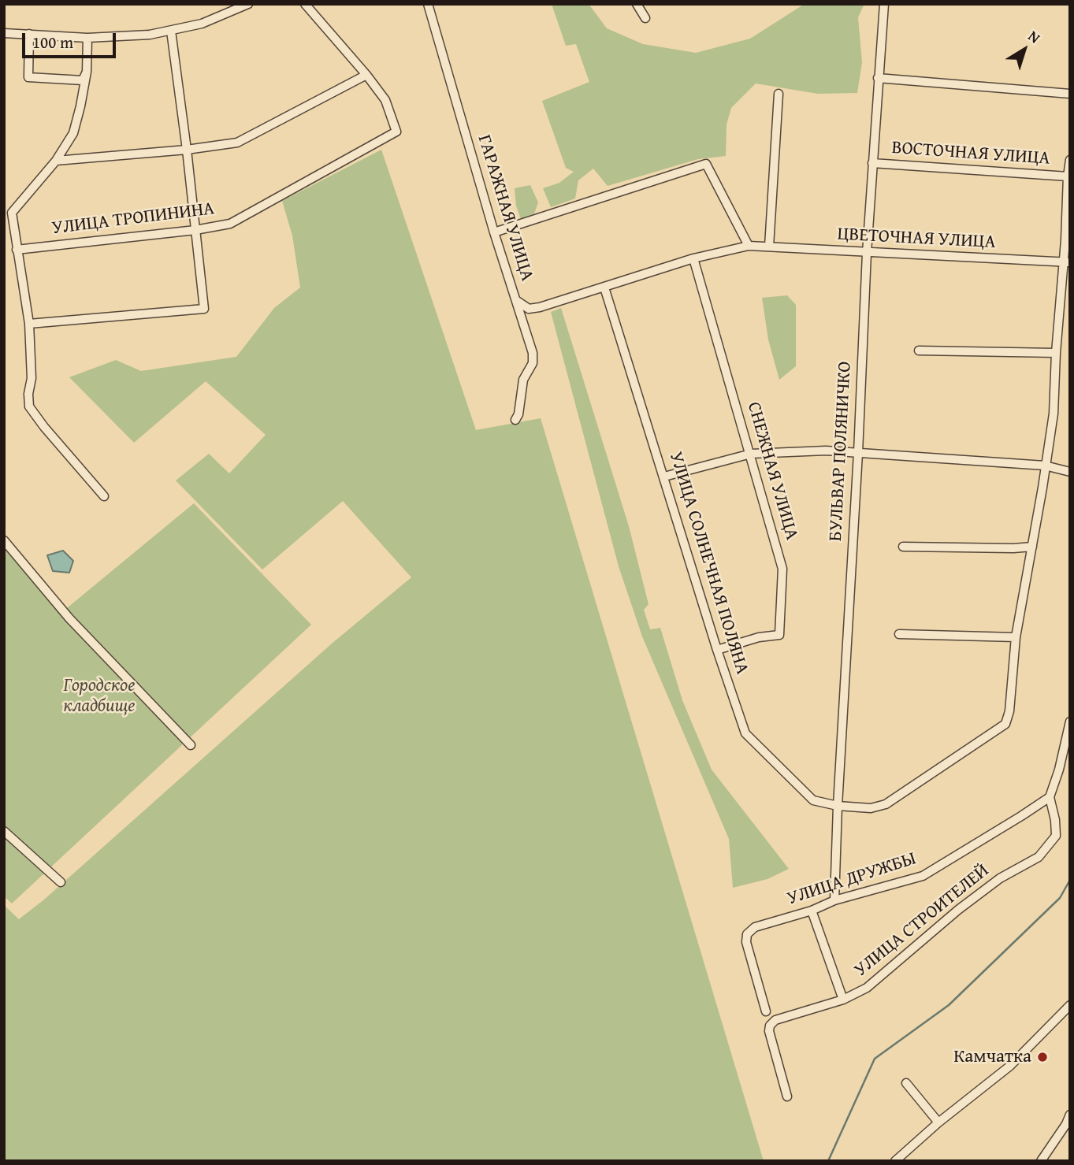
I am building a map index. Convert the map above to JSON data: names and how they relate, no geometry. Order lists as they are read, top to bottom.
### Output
{
  "streets": {
    "street": [
      "ВОСТОЧНАЯ УЛИЦА",
      "ГАРАЖНАЯ УЛИЦА",
      "УЛИЦА ТРОПИНИНА",
      "ЦВЕТОЧНАЯ УЛИЦА",
      "БУЛЬВАР ПОЛЯНИЧКО",
      "СНЕЖНАЯ УЛИЦА",
      "УЛИЦА СОЛНЕЧНАЯ ПОЛЯНА",
      "УЛИЦА ДРУЖБЫ",
      "УЛИЦА СТРОИТЕЛЕЙ"
    ]
  },
  "crossings": [
    ["ВОСТОЧНАЯ УЛИЦА", "ЦВЕТОЧНАЯ УЛИЦА"],
    ["ВОСТОЧНАЯ УЛИЦА", "БУЛЬВАР ПОЛЯНИЧКО"],
    ["ВОСТОЧНАЯ УЛИЦА", "УЛИЦА СОЛНЕЧНАЯ ПОЛЯНА"],
    ["ГАРАЖНАЯ УЛИЦА", "ЦВЕТОЧНАЯ УЛИЦА"],
    ["ЦВЕТОЧНАЯ УЛИЦА", "БУЛЬВАР ПОЛЯНИЧКО"],
    ["ЦВЕТОЧНАЯ УЛИЦА", "СНЕЖНАЯ УЛИЦА"],
    ["ЦВЕТОЧНАЯ УЛИЦА", "УЛИЦА СОЛНЕЧНАЯ ПОЛЯНА"],
    ["БУЛЬВАР ПОЛЯНИЧКО", "УЛИЦА СОЛНЕЧНАЯ ПОЛЯНА"],
    ["БУЛЬВАР ПОЛЯНИЧКО", "УЛИЦА ДРУЖБЫ"],
    ["СНЕЖНАЯ УЛИЦА", "УЛИЦА СОЛНЕЧНАЯ ПОЛЯНА"],
    ["УЛИЦА ДРУЖБЫ", "УЛИЦА СТРОИТЕЛЕЙ"]
  ],
  "parks": ["Городское кладбище"],
  "places": ["Камчатка"],
  "scale_bar": "100 m",
  "north": "top right"
}
